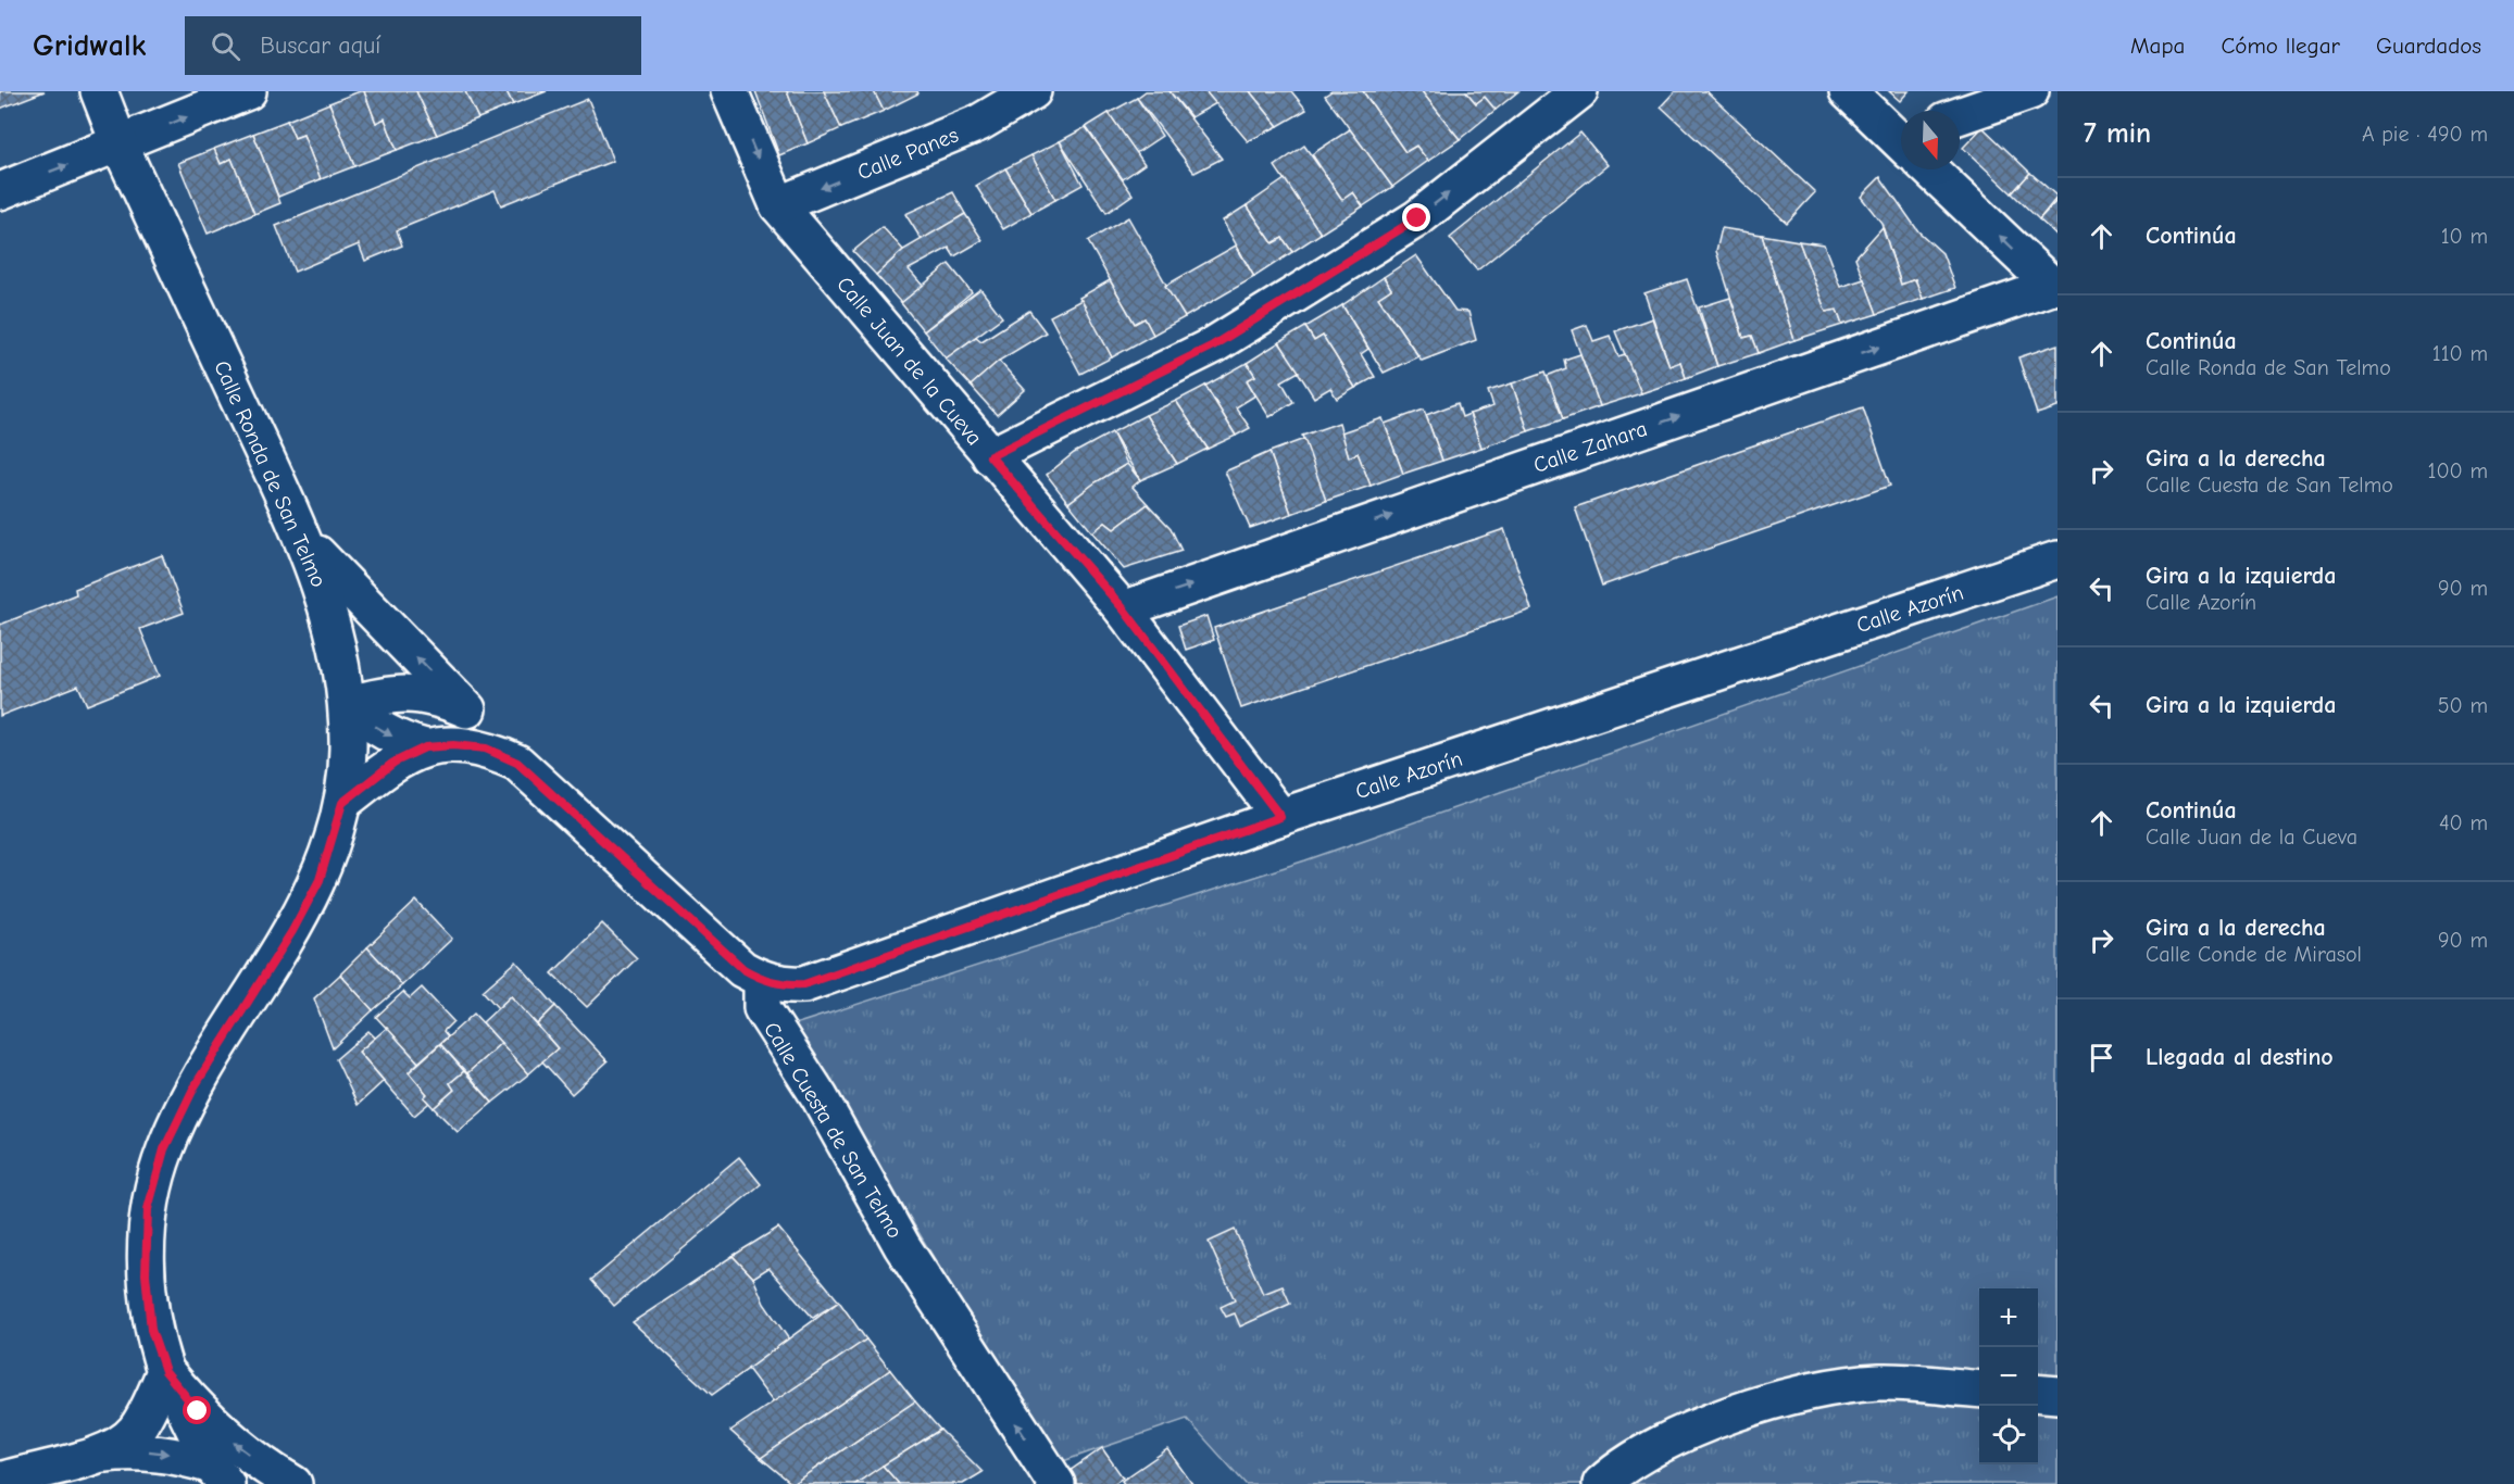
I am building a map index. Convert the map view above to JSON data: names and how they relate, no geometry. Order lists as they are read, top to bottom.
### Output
{
  "streets": {
    "street": [
      "Calle Panes",
      "Calle Juan de la Cueva",
      "Calle Zahara",
      "Calle Ronda de San Telmo",
      "Calle Azorín",
      "Calle Cuesta de San Telmo"
    ]
  },
  "crossings": [
    ["Calle Panes", "Calle Juan de la Cueva"],
    ["Calle Juan de la Cueva", "Calle Zahara"],
    ["Calle Juan de la Cueva", "Calle Azorín"],
    ["Calle Azorín", "Calle Cuesta de San Telmo"]
  ],
  "one_way": ["Calle Cuesta de San Telmo"],
  "north": "bottom",
  "page": {
    "header": "Gridwalk",
    "search": "Buscar aquí",
    "nav": ["Mapa", "Cómo llegar", "Guardados"],
    "heading": ["7 min", "A pie · 490 m"],
    "list": [
      ["Continúa", "10 m"],
      ["Continúa", "Calle Ronda de San Telmo", "110 m"],
      ["Gira a la derecha", "Calle Cuesta de San Telmo", "100 m"],
      ["Gira a la izquierda", "Calle Azorín", "90 m"],
      ["Gira a la izquierda", "50 m"],
      ["Continúa", "Calle Juan de la Cueva", "40 m"],
      ["Gira a la derecha", "Calle Conde de Mirasol", "90 m"],
      "Llegada al destino"
    ],
    "map_buttons": ["+", "−"]
  }
}
